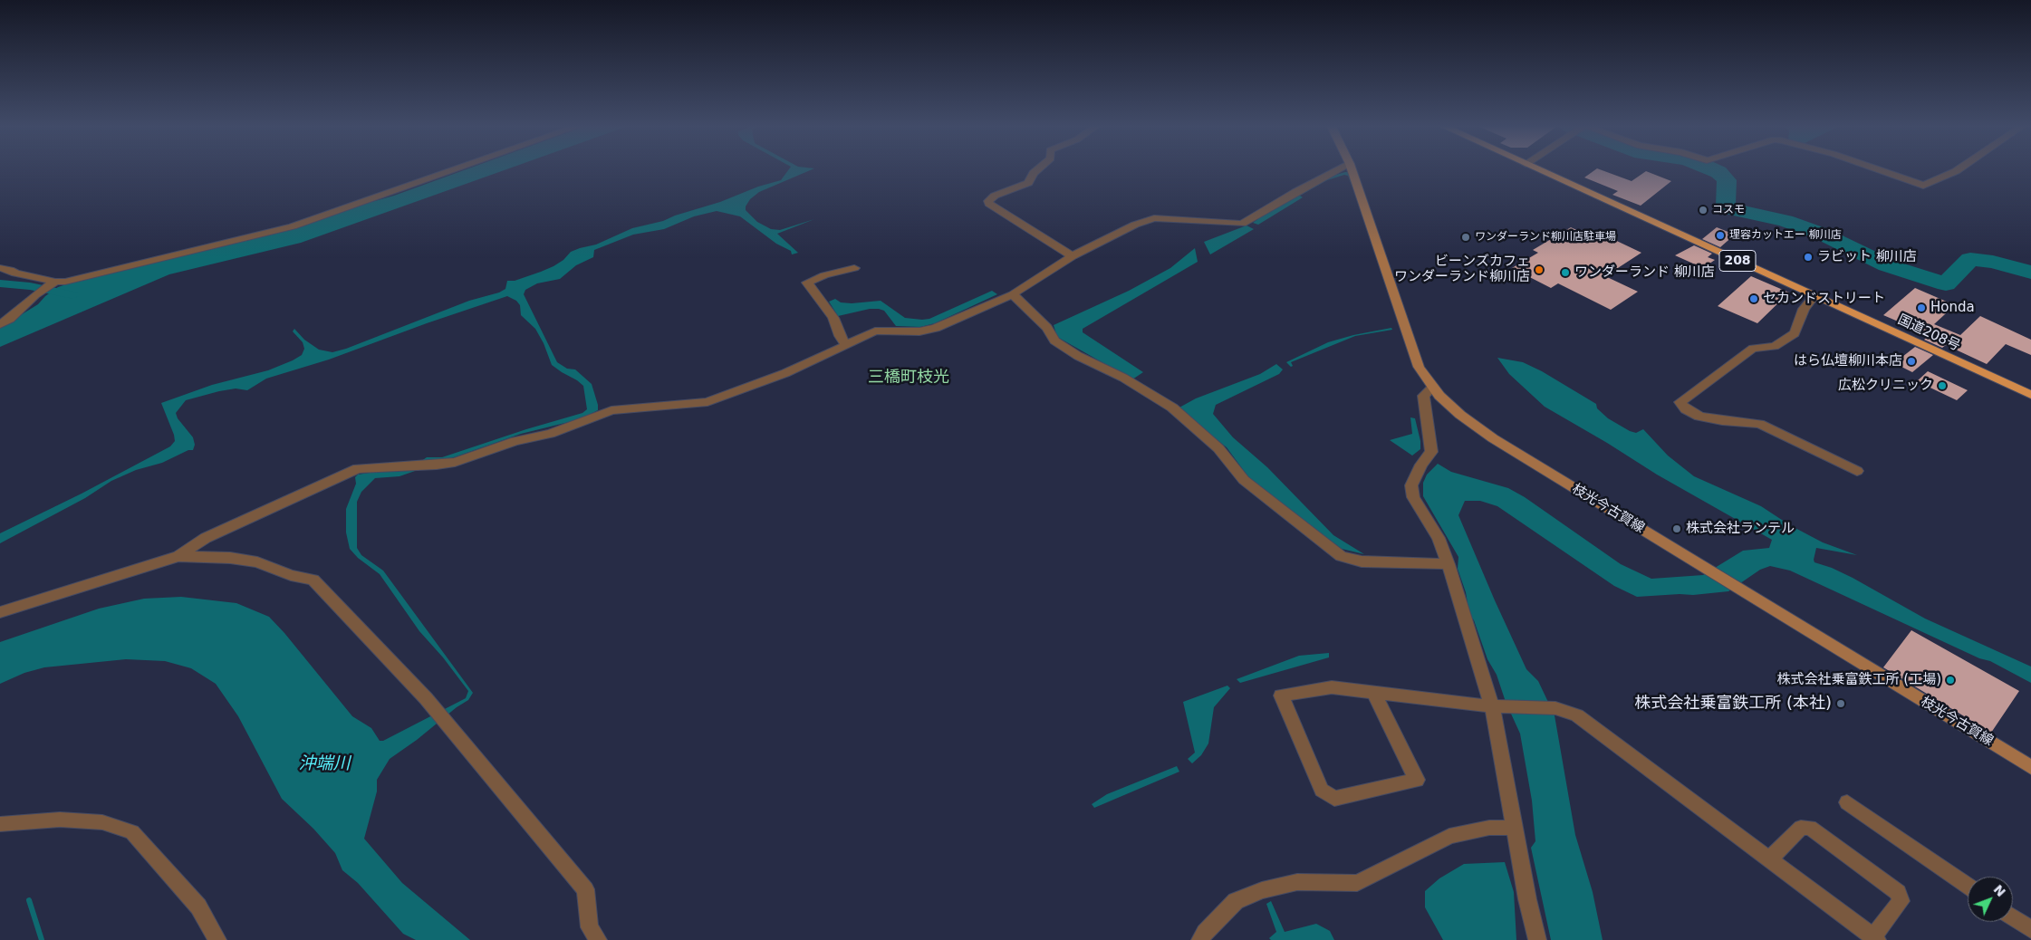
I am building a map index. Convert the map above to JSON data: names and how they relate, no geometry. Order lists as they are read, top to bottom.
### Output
{
  "streets": {
    "highway": ["208", "国道208号"],
    "main road": ["枝光今古賀線"]
  },
  "districts": ["三橋町枝光"],
  "water": ["沖端川"],
  "places": [
    "コスモ",
    "理容カットエー 柳川店",
    "ワンダーランド柳川店駐車場",
    "ラビット 柳川店",
    "ビーンズカフェ ワンダーランド柳川店",
    "ワンダーランド 柳川店",
    "セカンドストリート",
    "Honda",
    "はら仏壇柳川本店",
    "広松クリニック",
    "株式会社ランテル",
    "株式会社乗富鉄工所 (工場)",
    "株式会社乗富鉄工所 (本社)"
  ],
  "north": "top right"
}
